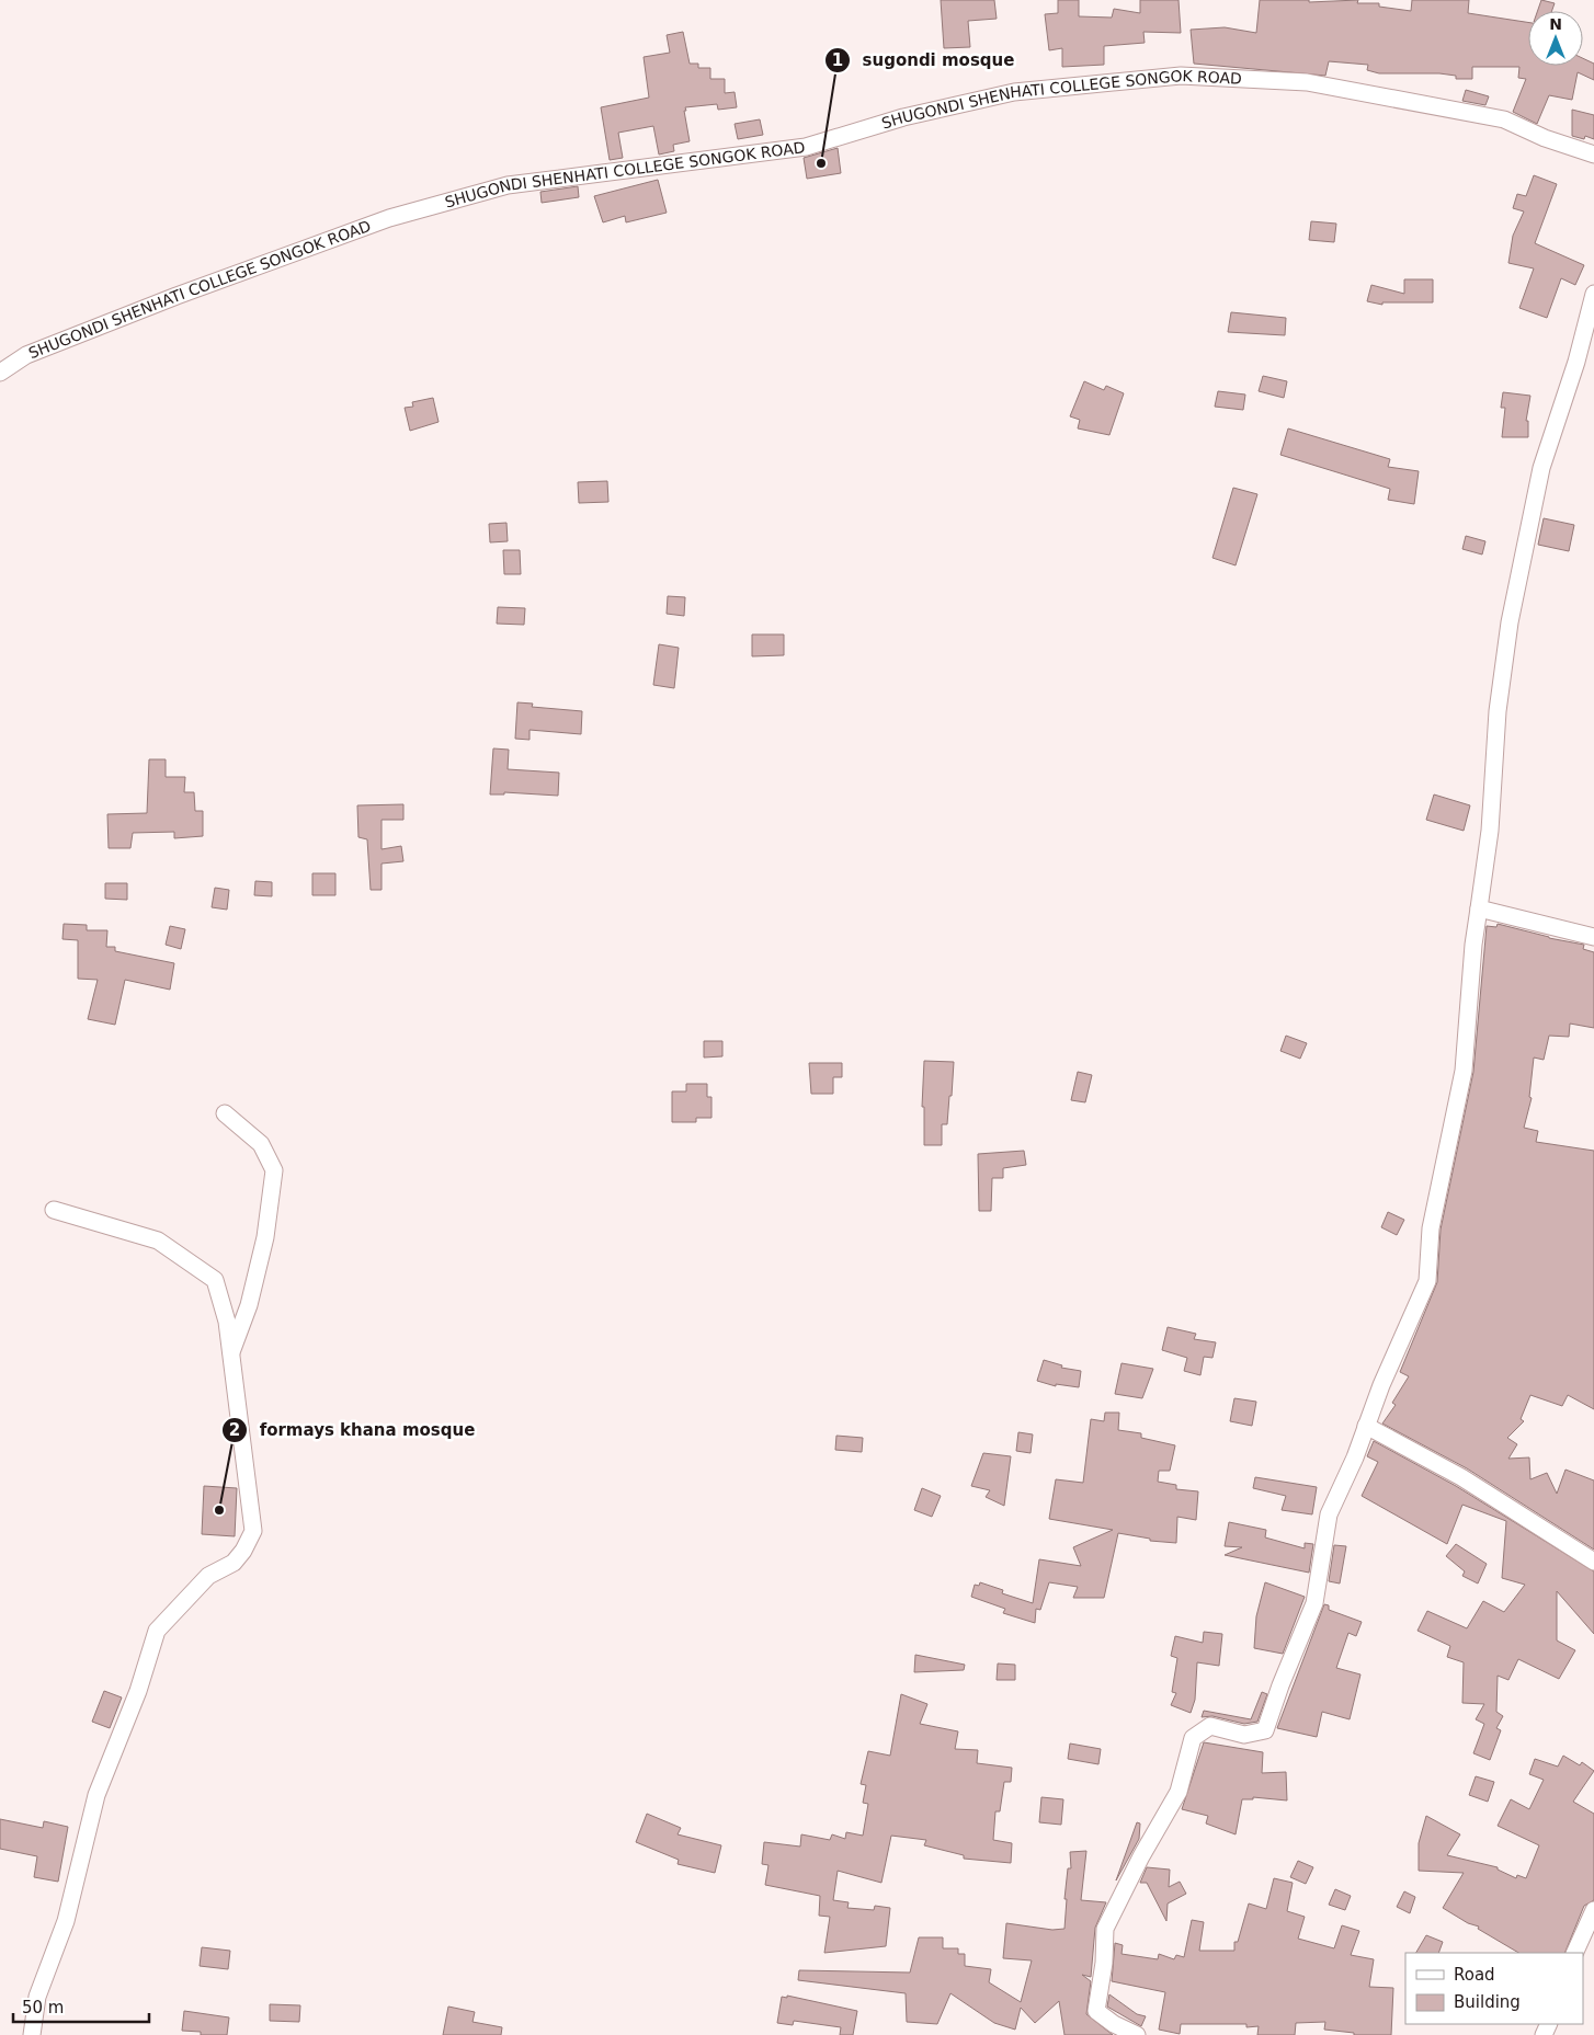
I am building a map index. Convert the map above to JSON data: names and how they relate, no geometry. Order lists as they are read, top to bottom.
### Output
{
  "streets": {
    "street": ["SHUGONDI SHENHATI COLLEGE SONGOK ROAD"]
  },
  "places": ["sugondi mosque", "formays khana mosque"],
  "legend": ["Road", "Building"],
  "scale_bar": "50 m",
  "north": "top"
}
